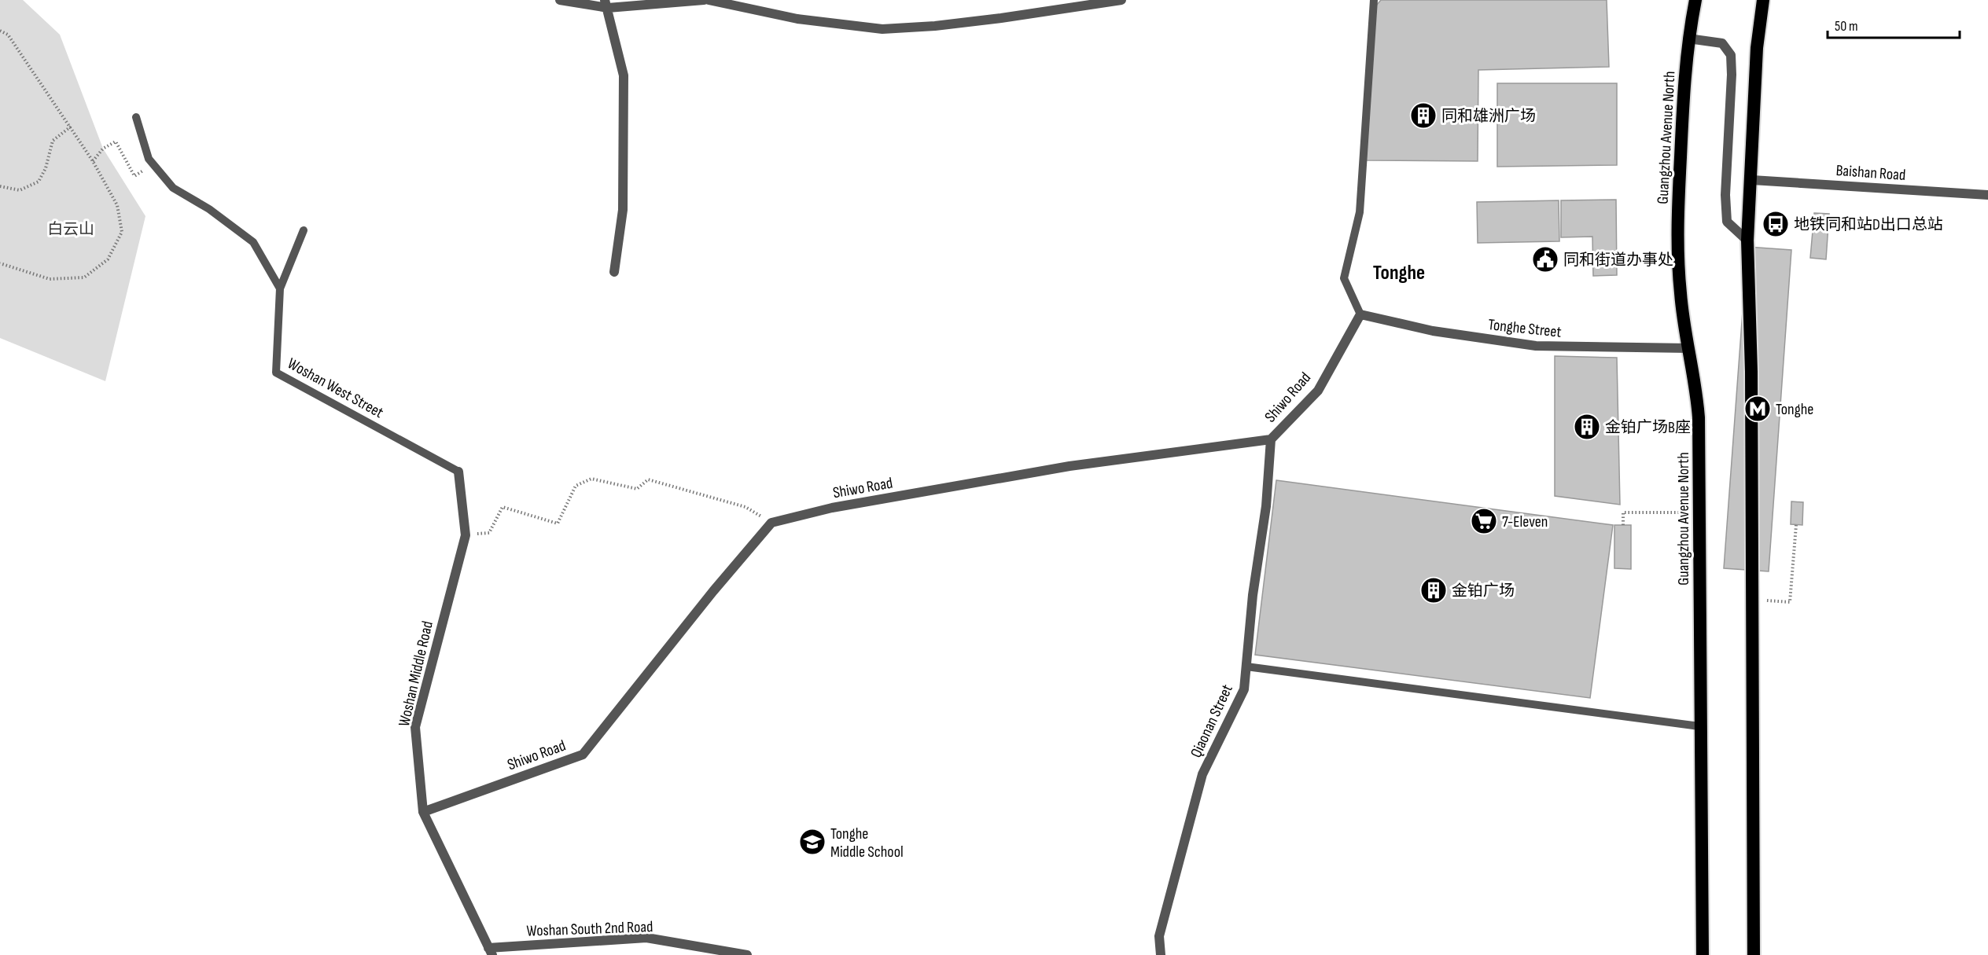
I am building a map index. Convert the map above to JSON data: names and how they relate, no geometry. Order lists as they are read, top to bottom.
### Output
{
  "streets": {
    "highway": ["Guangzhou Avenue North"],
    "street": [
      "Baishan Road",
      "Tonghe Street",
      "Shiwo Road",
      "Woshan Middle Road",
      "Qiaonan Street",
      "Woshan South 2nd Road"
    ],
    "lane": ["Woshan West Street"]
  },
  "crossings": [
    ["Guangzhou Avenue North", "Tonghe Street"],
    ["Tonghe Street", "Shiwo Road"],
    ["Woshan West Street", "Woshan Middle Road"],
    ["Shiwo Road", "Woshan Middle Road"],
    ["Shiwo Road", "Qiaonan Street"],
    ["Woshan Middle Road", "Woshan South 2nd Road"]
  ],
  "districts": ["Tonghe"],
  "parks": ["白云山"],
  "places": {
    "building": ["同和雄洲广场", "金铂广场B座", "金铂广场"],
    "bus stop": ["地铁同和站D出口总站"],
    "public building": ["同和街道办事处"],
    "metro station": ["Tonghe"],
    "supermarket": ["7-Eleven"],
    "school or university": ["Tonghe Middle School"]
  },
  "scale_bar": "50 m"
}
